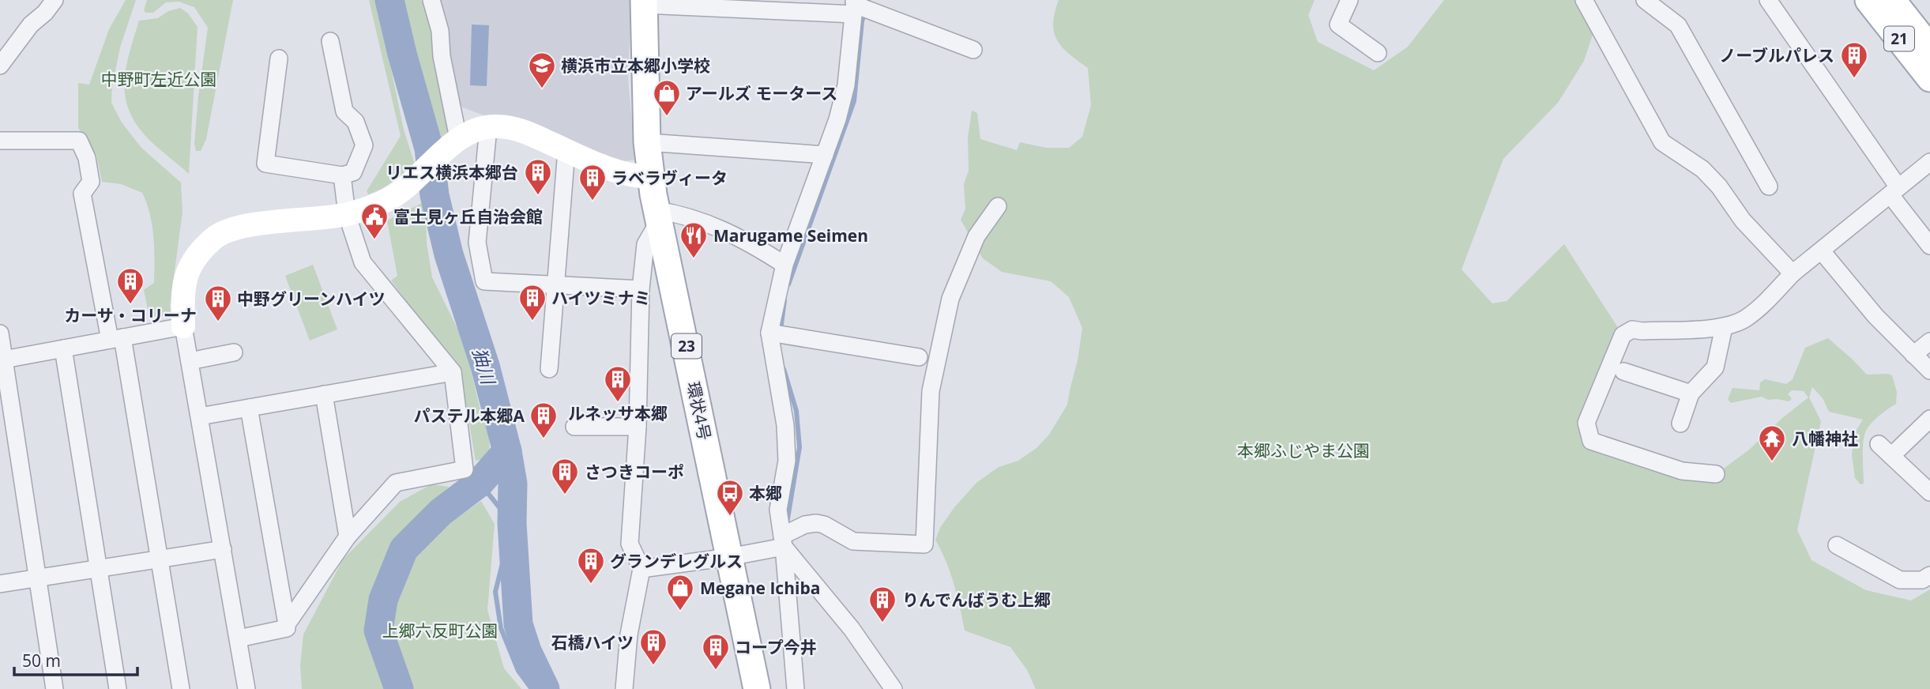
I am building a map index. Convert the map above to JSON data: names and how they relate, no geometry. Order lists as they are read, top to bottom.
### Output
{
  "streets": {
    "main road": ["21", "23", "環状4号"]
  },
  "water": ["㹨川"],
  "parks": ["中野町左近公園", "本郷ふじやま公園", "上郷六反町公園"],
  "places": {
    "building": [
      "ノーブルパレス",
      "リエス横浜本郷台",
      "ラベラヴィータ",
      "カーサ・コリーナ",
      "ハイツミナミ",
      "中野グリーンハイツ",
      "ルネッサ本郷",
      "パステル本郷A",
      "さつきコーポ",
      "グランデレグルス",
      "りんでんばうむ上郷",
      "石橋ハイツ",
      "コープ今井"
    ],
    "school or university": ["横浜市立本郷小学校"],
    "shop": ["アールズ モータース", "Megane Ichiba"],
    "public building": ["富士見ヶ丘自治会館"],
    "restaurant": ["Marugame Seimen"],
    "temple": ["八幡神社"],
    "bus stop": ["本郷"]
  },
  "scale_bar": "50 m"
}
